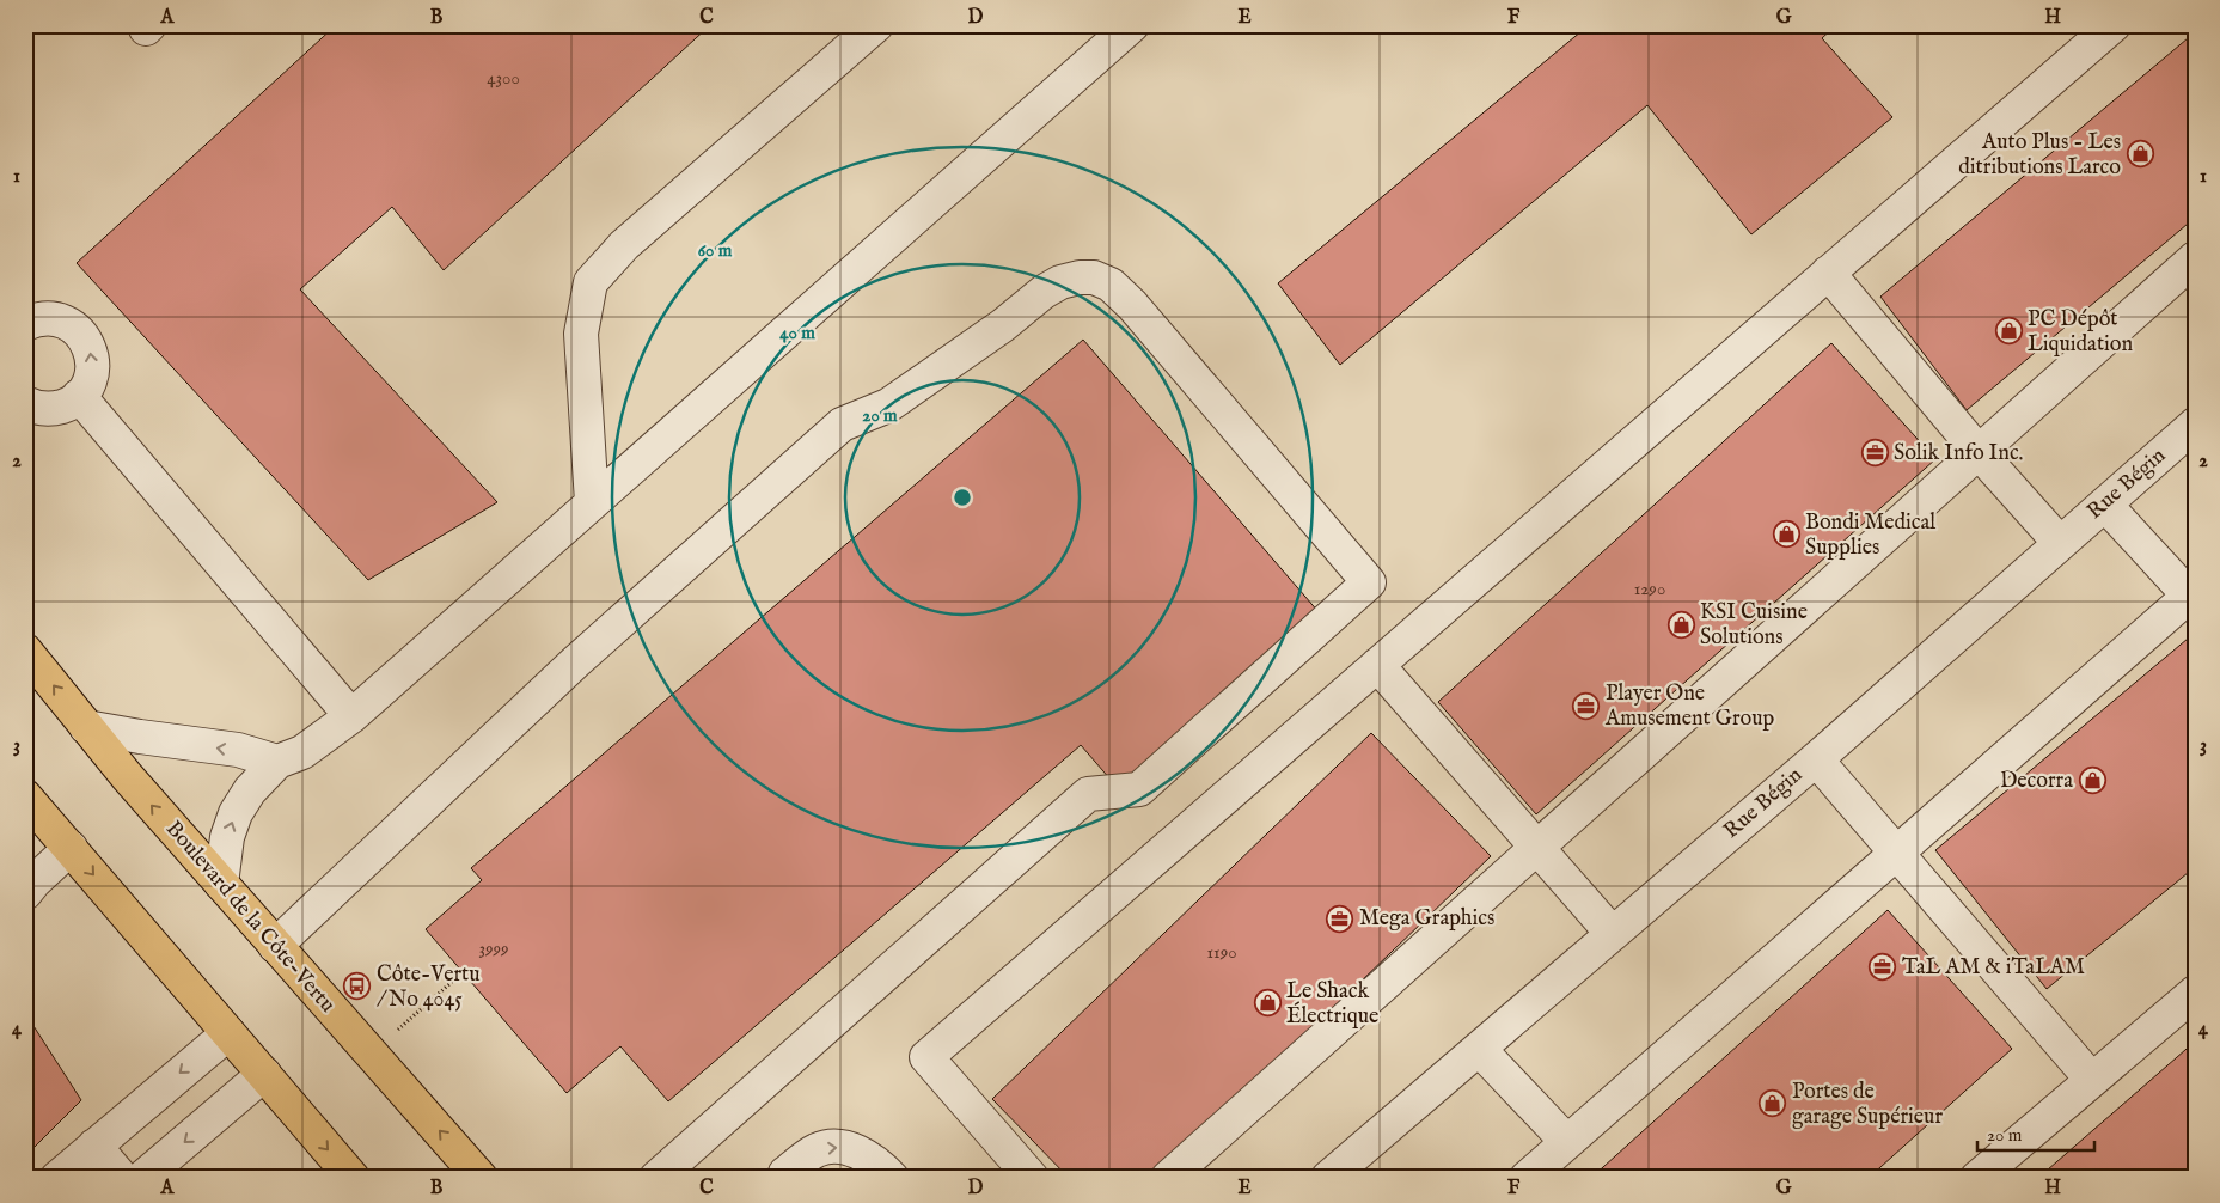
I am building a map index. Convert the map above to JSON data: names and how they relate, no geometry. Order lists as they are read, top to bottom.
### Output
{
  "streets": {
    "main road": ["Boulevard de la Côte-Vertu"],
    "street": ["Rue Bégin"]
  },
  "places": {
    "shop": [
      "Auto Plus - Les ditributions Larco",
      "PC Dépôt Liquidation",
      "Bondi Medical Supplies",
      "KSI Cuisine Solutions",
      "Decorra",
      "Le Shack Électrique",
      "Portes de garage Supérieur"
    ],
    "office": [
      "Solik Info Inc.",
      "Player One Amusement Group",
      "Mega Graphics",
      "TaL AM & iTaLAM"
    ],
    "bus stop": ["Côte-Vertu / No 4045"]
  },
  "house_numbers": [
    "4300",
    "1290",
    "3999",
    "1190"
  ],
  "scale_bar": "20 m",
  "grid": {
    "columns": [
      "A",
      "B",
      "C",
      "D",
      "E",
      "F",
      "G",
      "H"
    ],
    "rows": [
      "1",
      "2",
      "3",
      "4"
    ]
  },
  "rings": ["60 m", "40 m", "20 m"]
}
